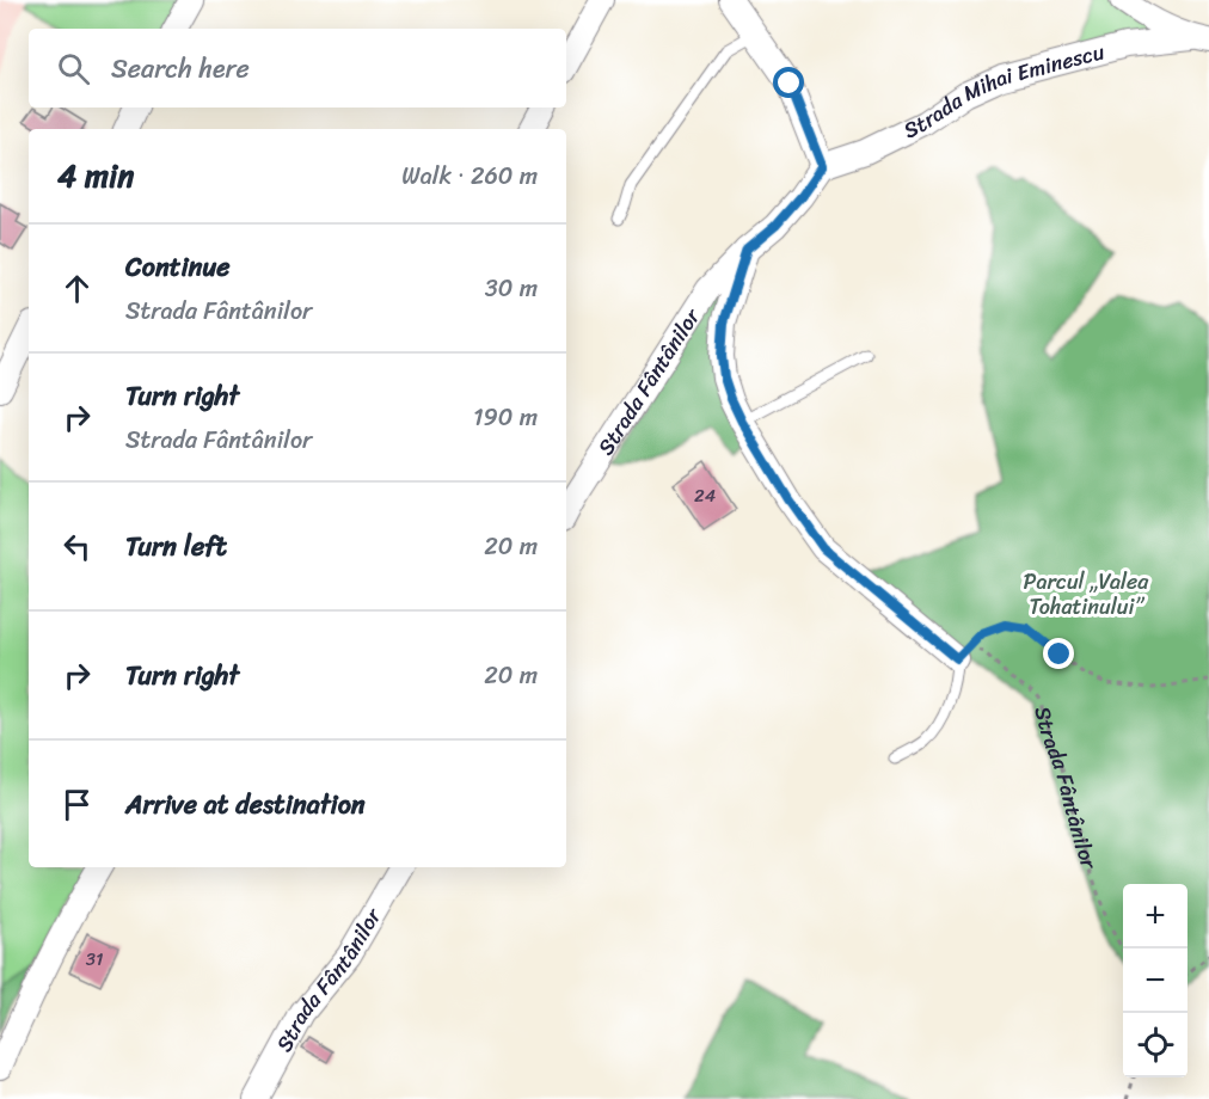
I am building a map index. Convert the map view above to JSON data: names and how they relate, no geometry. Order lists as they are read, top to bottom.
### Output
{
  "streets": {
    "street": ["Strada Mihai Eminescu", "Strada Fântânilor"]
  },
  "crossings": [
    ["Strada Mihai Eminescu", "Strada Fântânilor"]
  ],
  "parks": ["Parcul „Valea Tohatinului”"],
  "house_numbers": ["24", "31"],
  "page": {
    "search": "Search here",
    "heading": ["4 min", "Walk · 260 m"],
    "list": [
      ["Continue", "Strada Fântânilor", "30 m"],
      ["Turn right", "Strada Fântânilor", "190 m"],
      ["Turn left", "20 m"],
      ["Turn right", "20 m"],
      "Arrive at destination"
    ],
    "map_buttons": ["+", "−"]
  }
}
